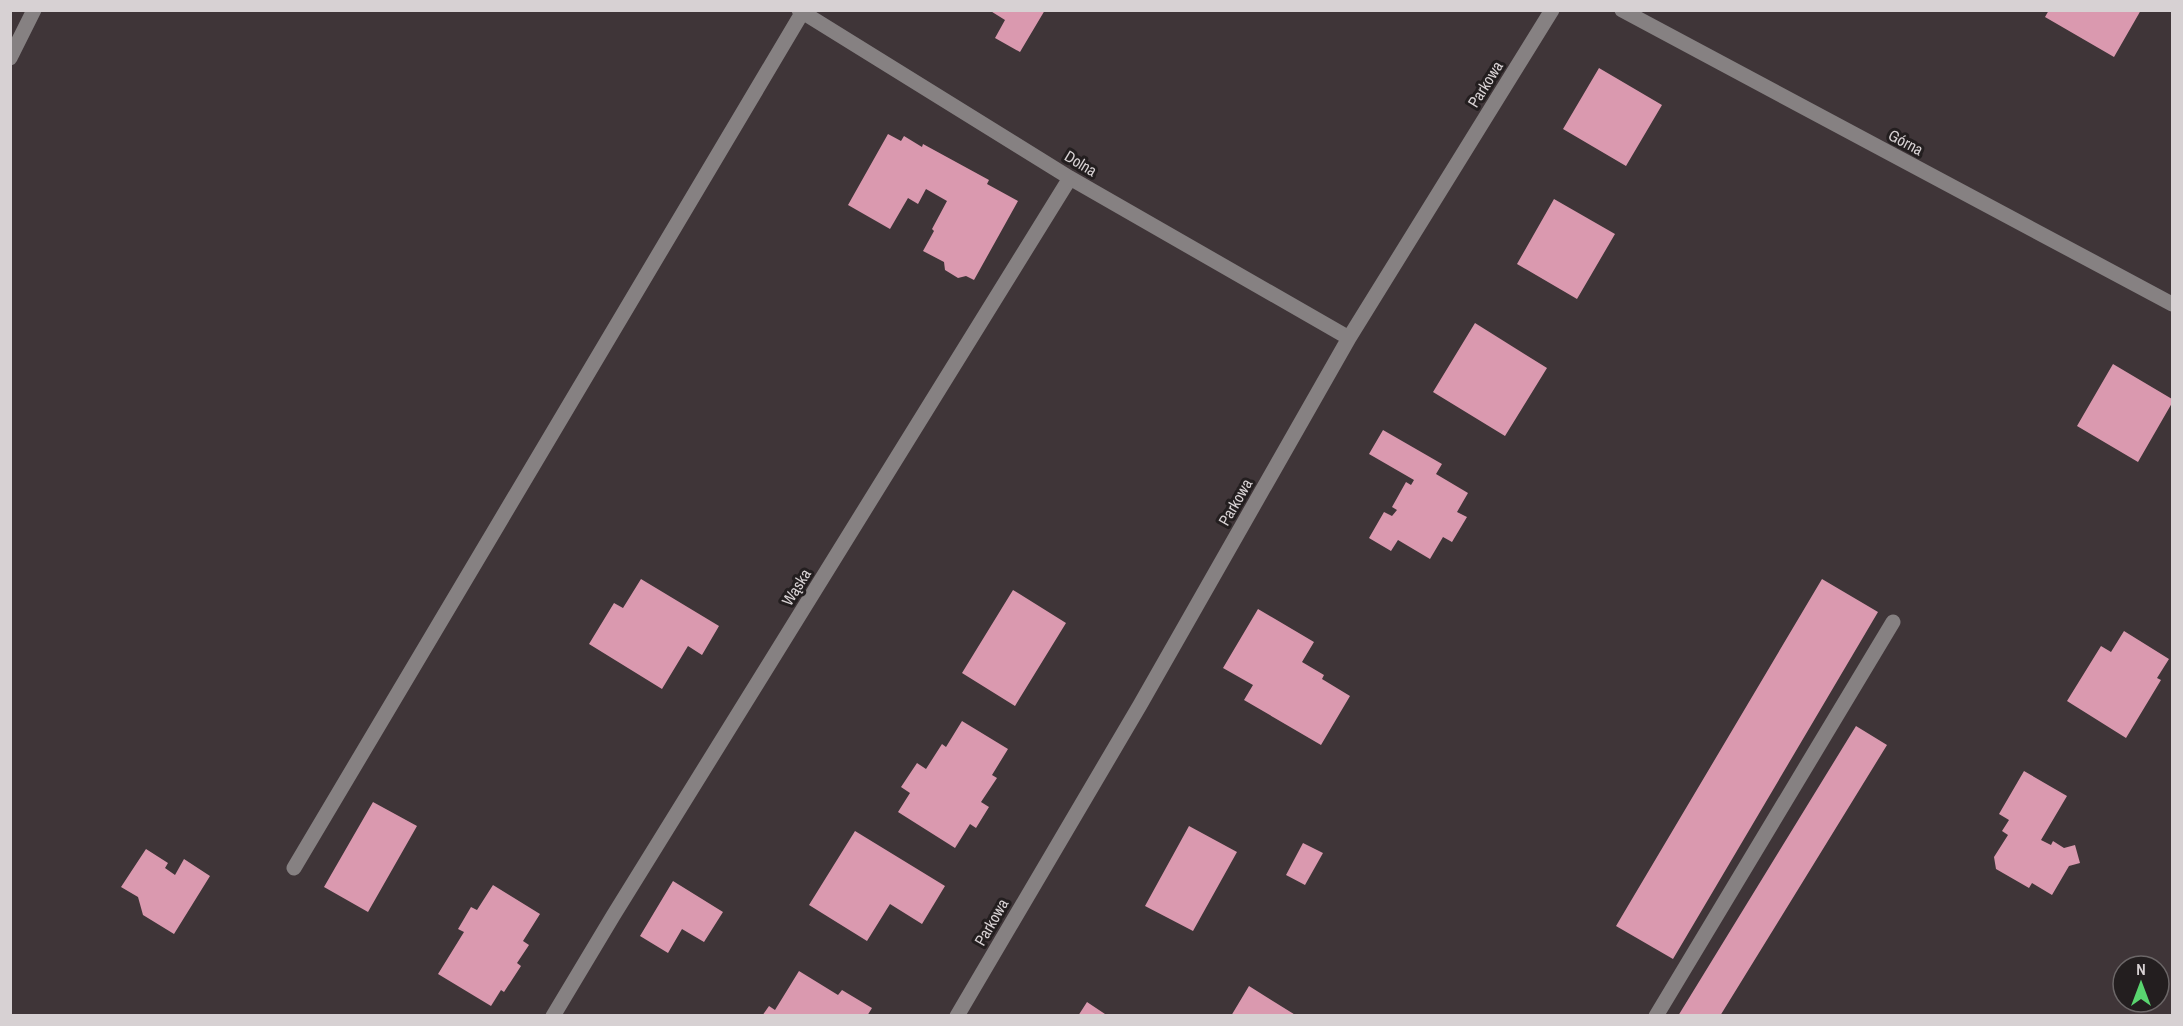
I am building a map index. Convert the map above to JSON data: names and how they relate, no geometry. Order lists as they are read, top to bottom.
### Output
{
  "streets": {
    "street": [
      "Parkowa",
      "Górna",
      "Dolna",
      "Wąska"
    ]
  },
  "crossings": [
    ["Parkowa", "Dolna"],
    ["Dolna", "Wąska"]
  ],
  "north": "top"
}
